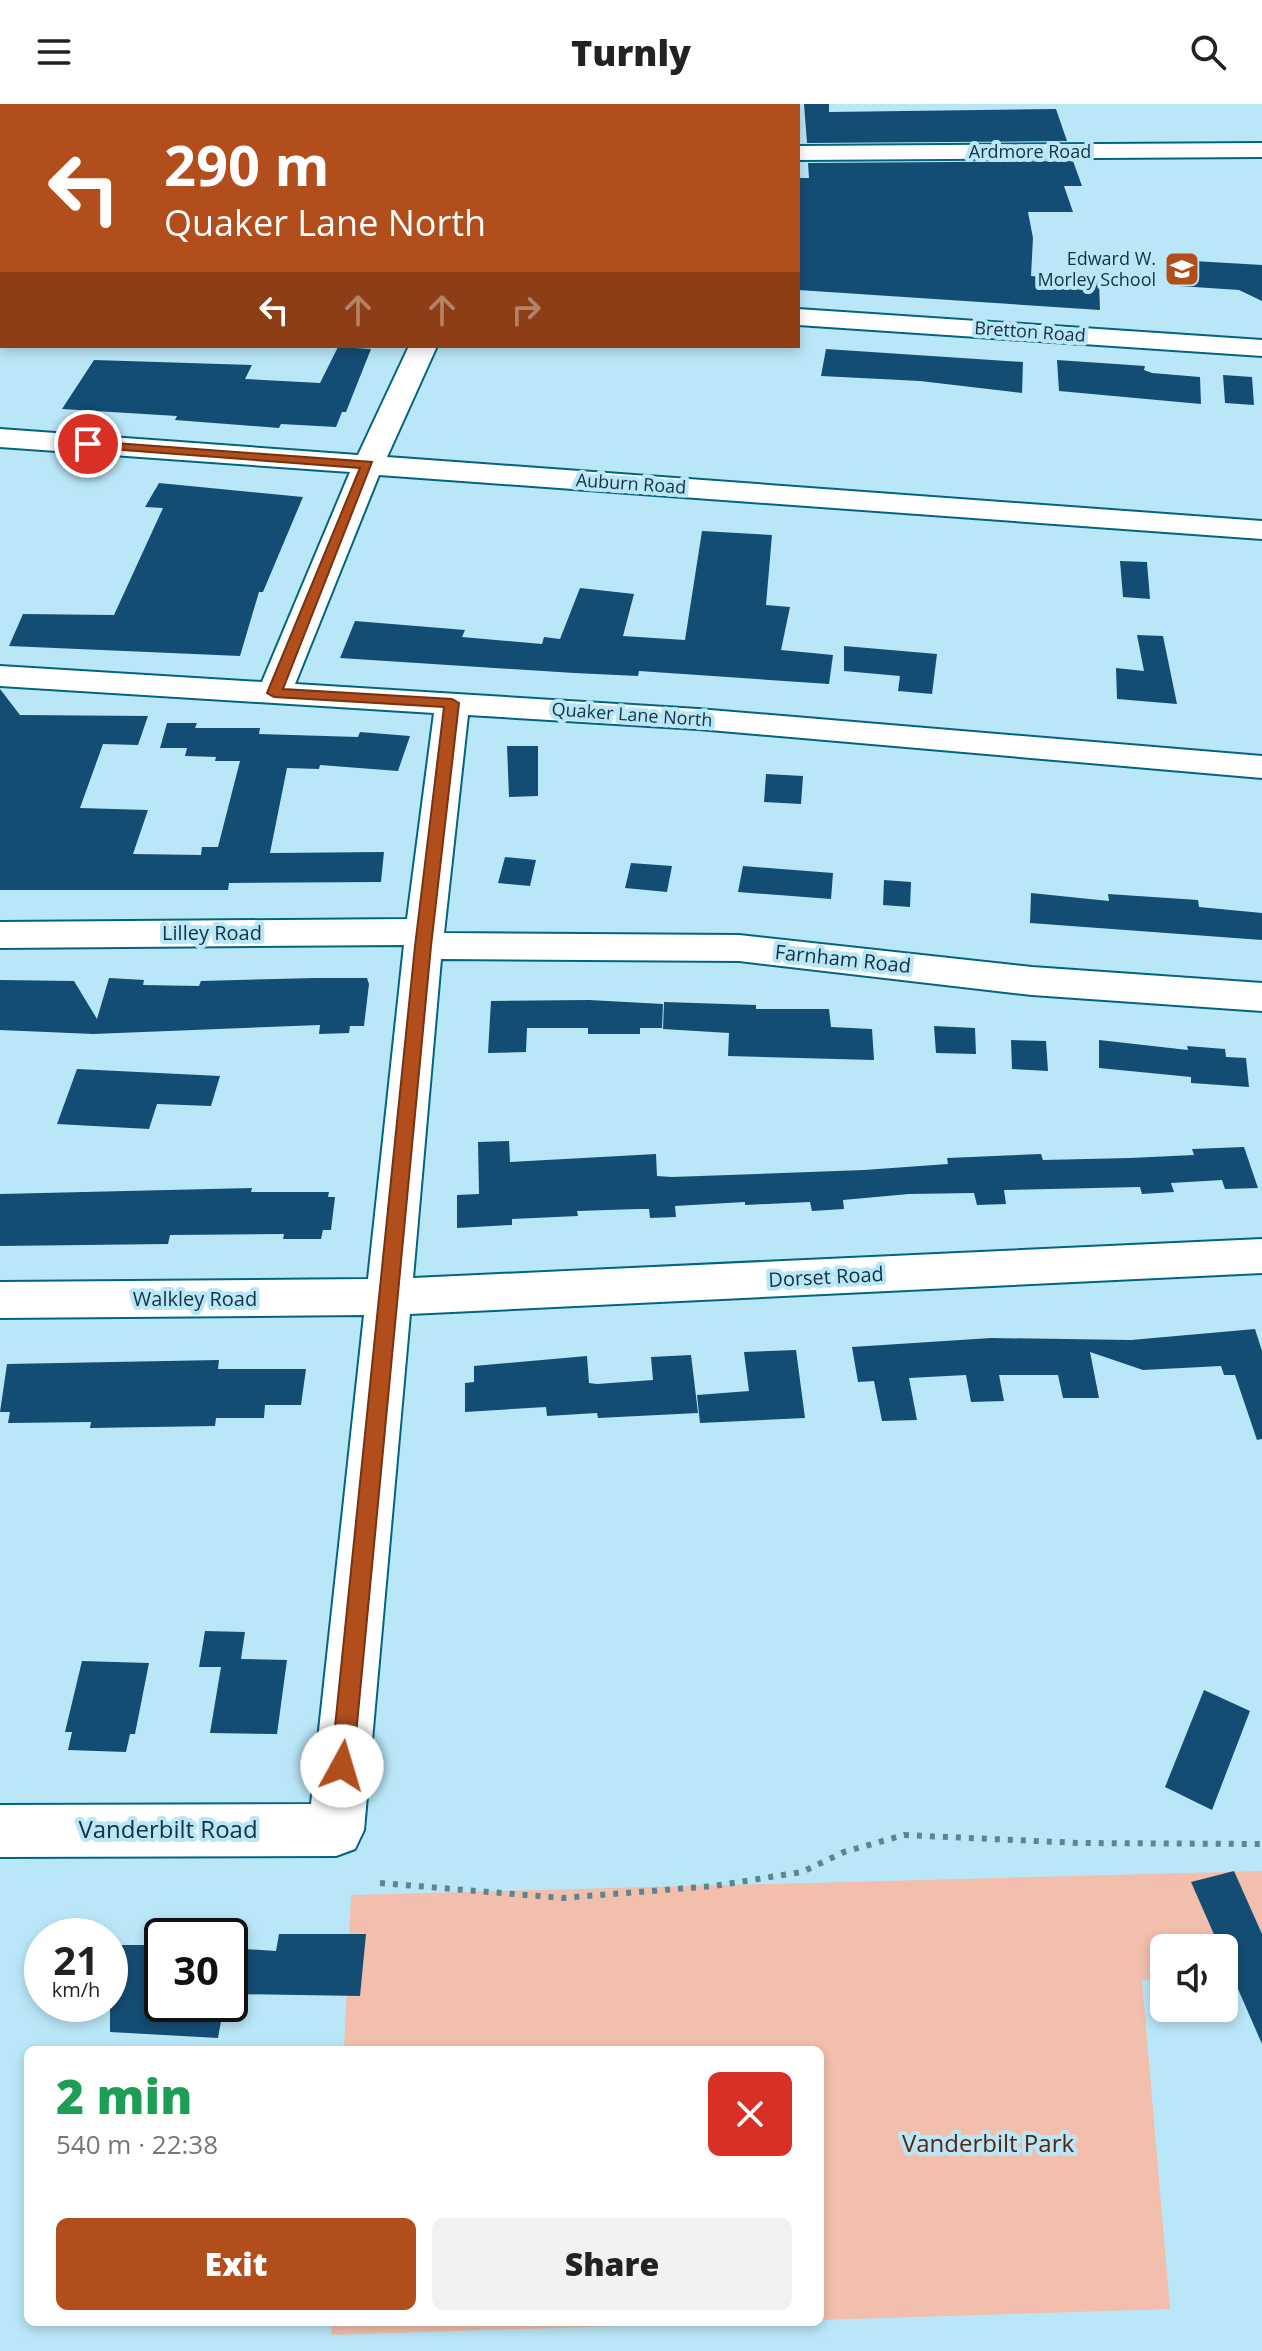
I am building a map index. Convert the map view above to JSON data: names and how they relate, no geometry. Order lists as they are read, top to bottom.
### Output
{
  "streets": {
    "street": [
      "Ardmore Road",
      "Bretton Road",
      "Auburn Road",
      "Quaker Lane North",
      "Lilley Road",
      "Farnham Road",
      "Dorset Road",
      "Walkley Road",
      "Vanderbilt Road"
    ]
  },
  "crossings": [
    ["Lilley Road", "Farnham Road"],
    ["Dorset Road", "Walkley Road"],
    ["Dorset Road", "Vanderbilt Road"],
    ["Walkley Road", "Vanderbilt Road"]
  ],
  "parks": ["Vanderbilt Park"],
  "places": {
    "school or university": ["Edward W. Morley School"]
  },
  "page": {
    "header": "Turnly",
    "turn": ["290 m", "Quaker Lane North"],
    "speed": "21 km/h",
    "limit": "30",
    "heading": ["2 min", "540 m · 22:38"],
    "buttons": ["Exit", "Share"]
  }
}
